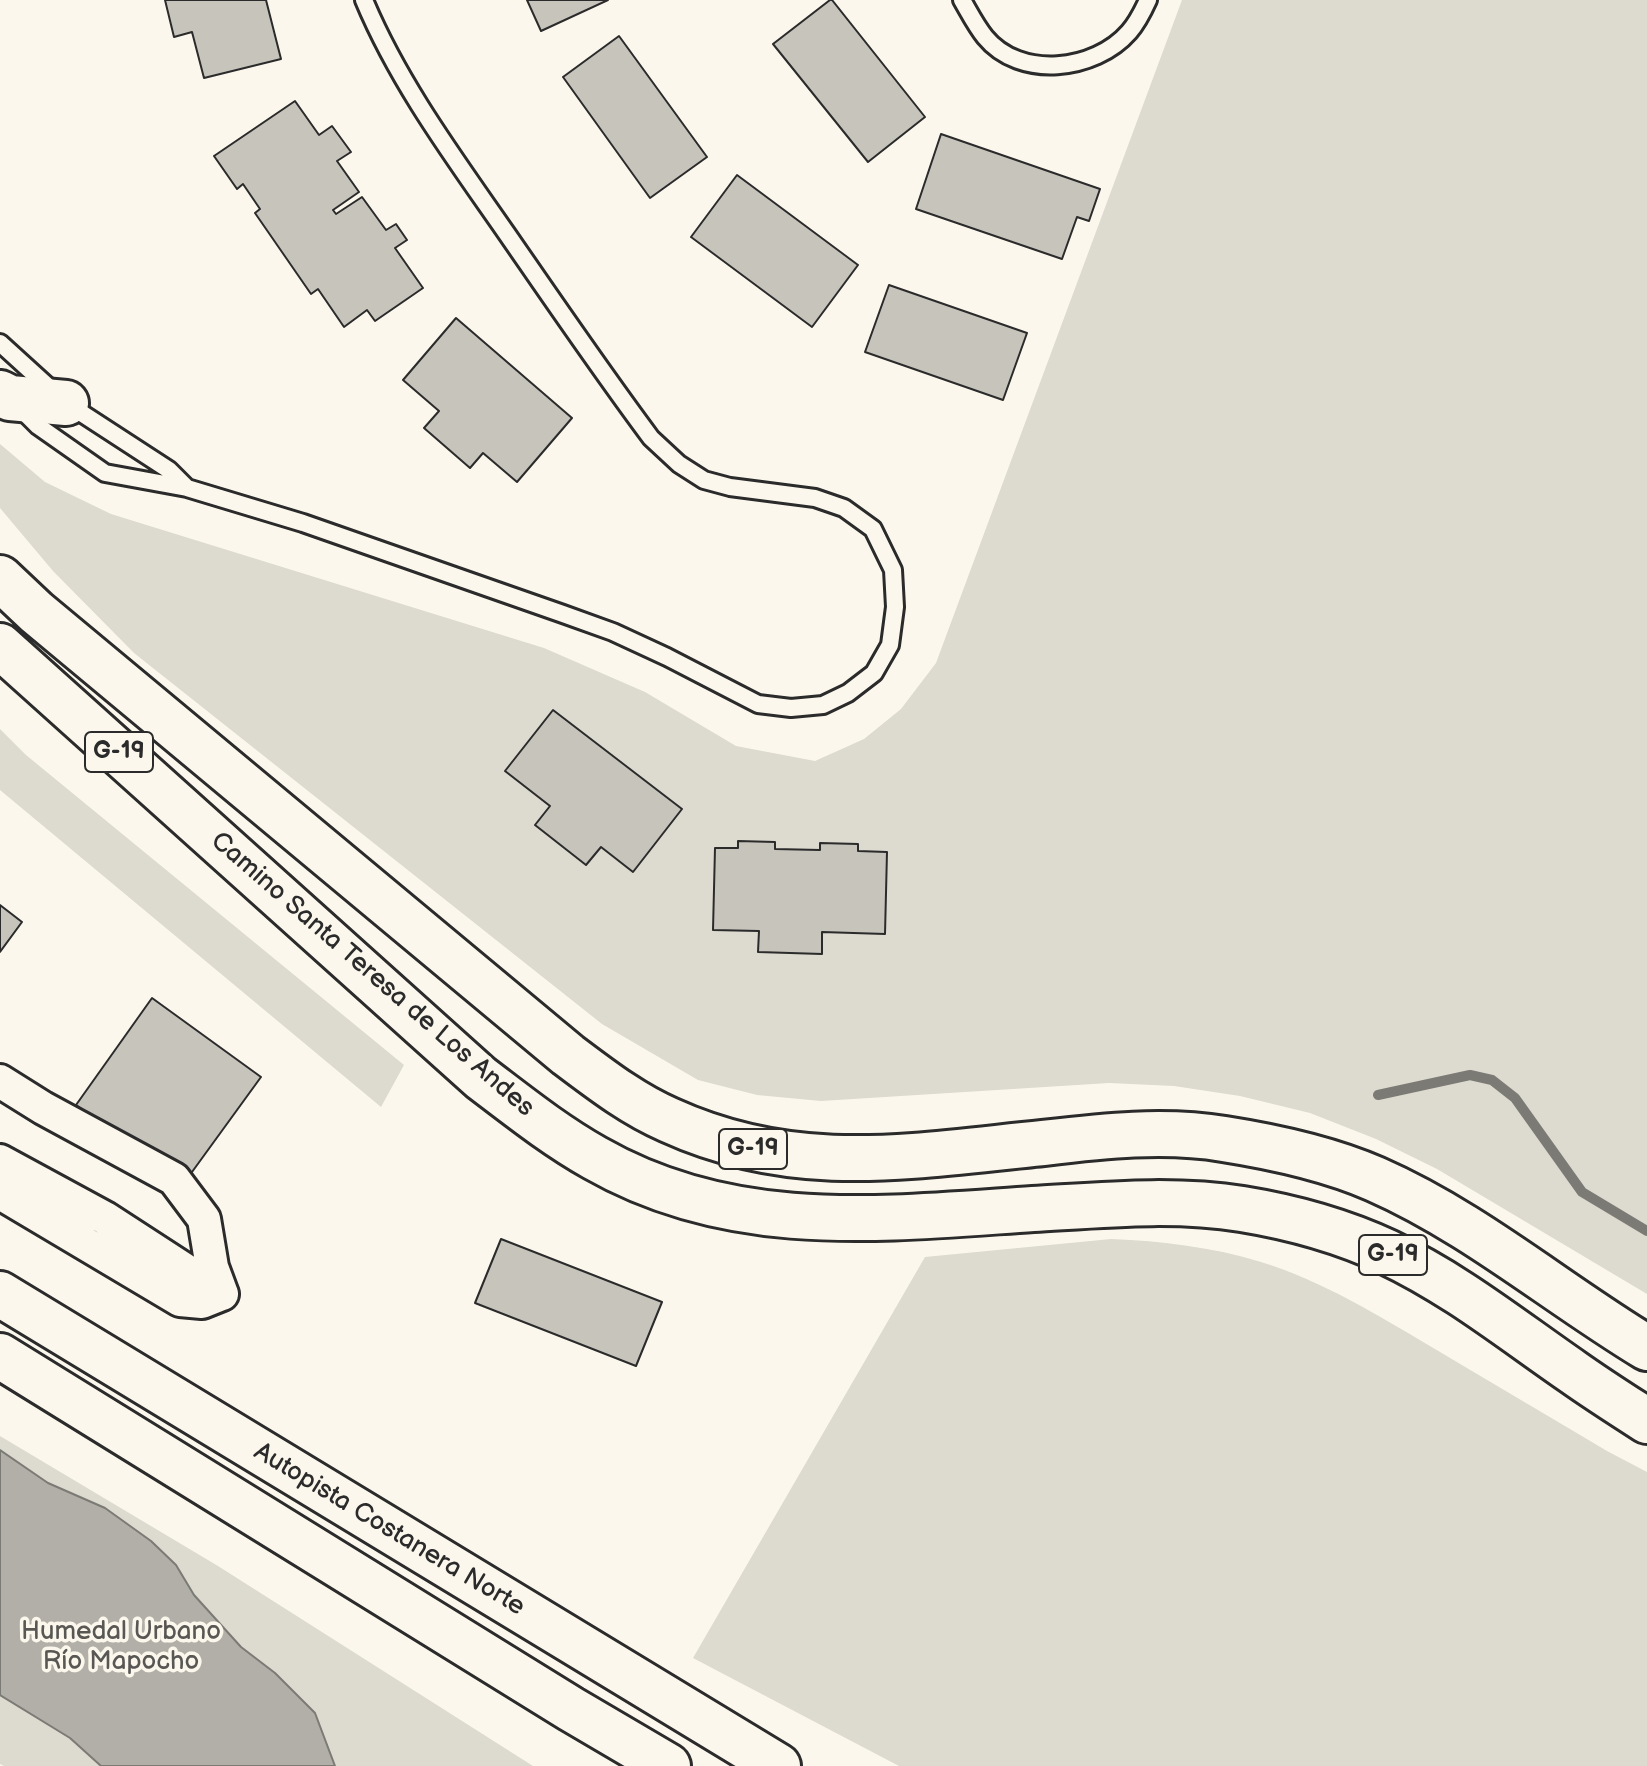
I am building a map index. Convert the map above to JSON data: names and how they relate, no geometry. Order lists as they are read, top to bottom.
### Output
{
  "streets": {
    "main road": ["G-19", "Camino Santa Teresa de Los Andes", "Autopista Costanera Norte"]
  },
  "parks": ["Humedal Urbano Río Mapocho"]
}
